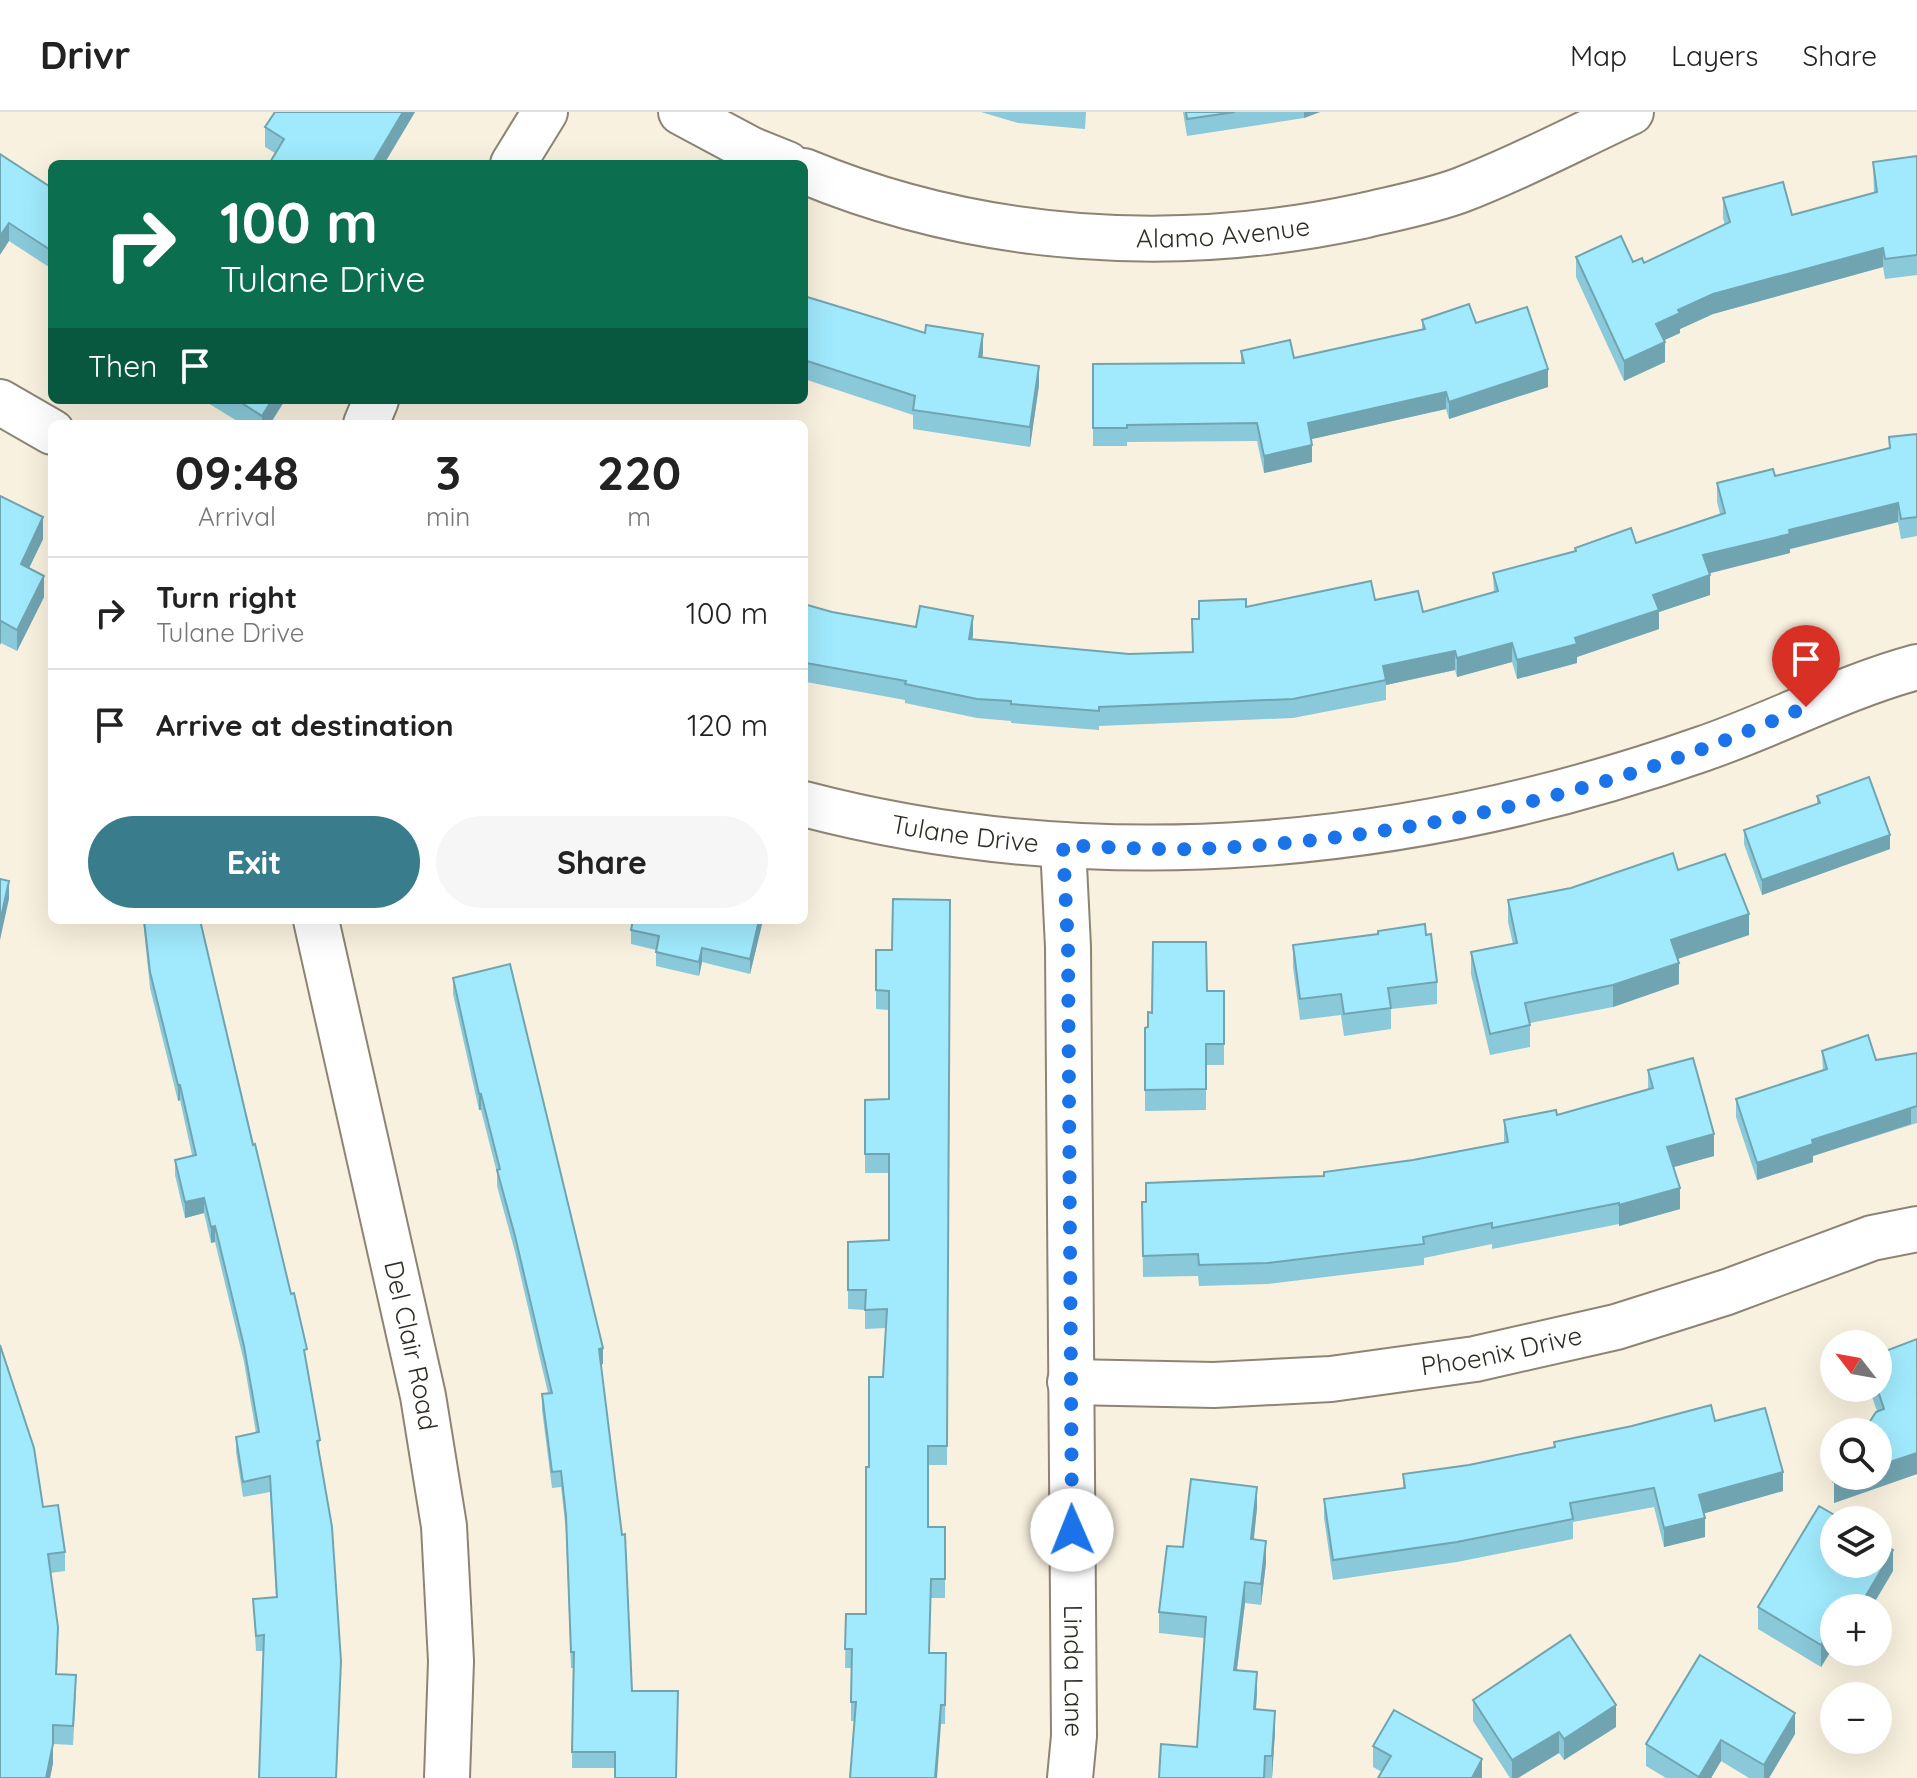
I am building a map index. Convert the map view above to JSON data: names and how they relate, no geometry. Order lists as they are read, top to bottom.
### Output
{
  "streets": {
    "street": [
      "Alamo Avenue",
      "Tulane Drive",
      "Del Clair Road",
      "Phoenix Drive",
      "Linda Lane"
    ]
  },
  "crossings": [
    ["Tulane Drive", "Linda Lane"],
    ["Phoenix Drive", "Linda Lane"]
  ],
  "north": "top left",
  "page": {
    "header": "Drivr",
    "nav": ["Map", "Layers", "Share"],
    "turn": ["100 m", "Tulane Drive"],
    "then": "Then",
    "eta": [
      "09:48",
      "Arrival",
      "3",
      "min",
      "220",
      "m"
    ],
    "list": [
      {
        "name": "Turn right",
        "note": "Tulane Drive",
        "value": "100 m"
      },
      {
        "name": "Arrive at destination",
        "value": "120 m"
      }
    ],
    "buttons": ["Exit", "Share"],
    "map_buttons": ["+", "−"]
  }
}
